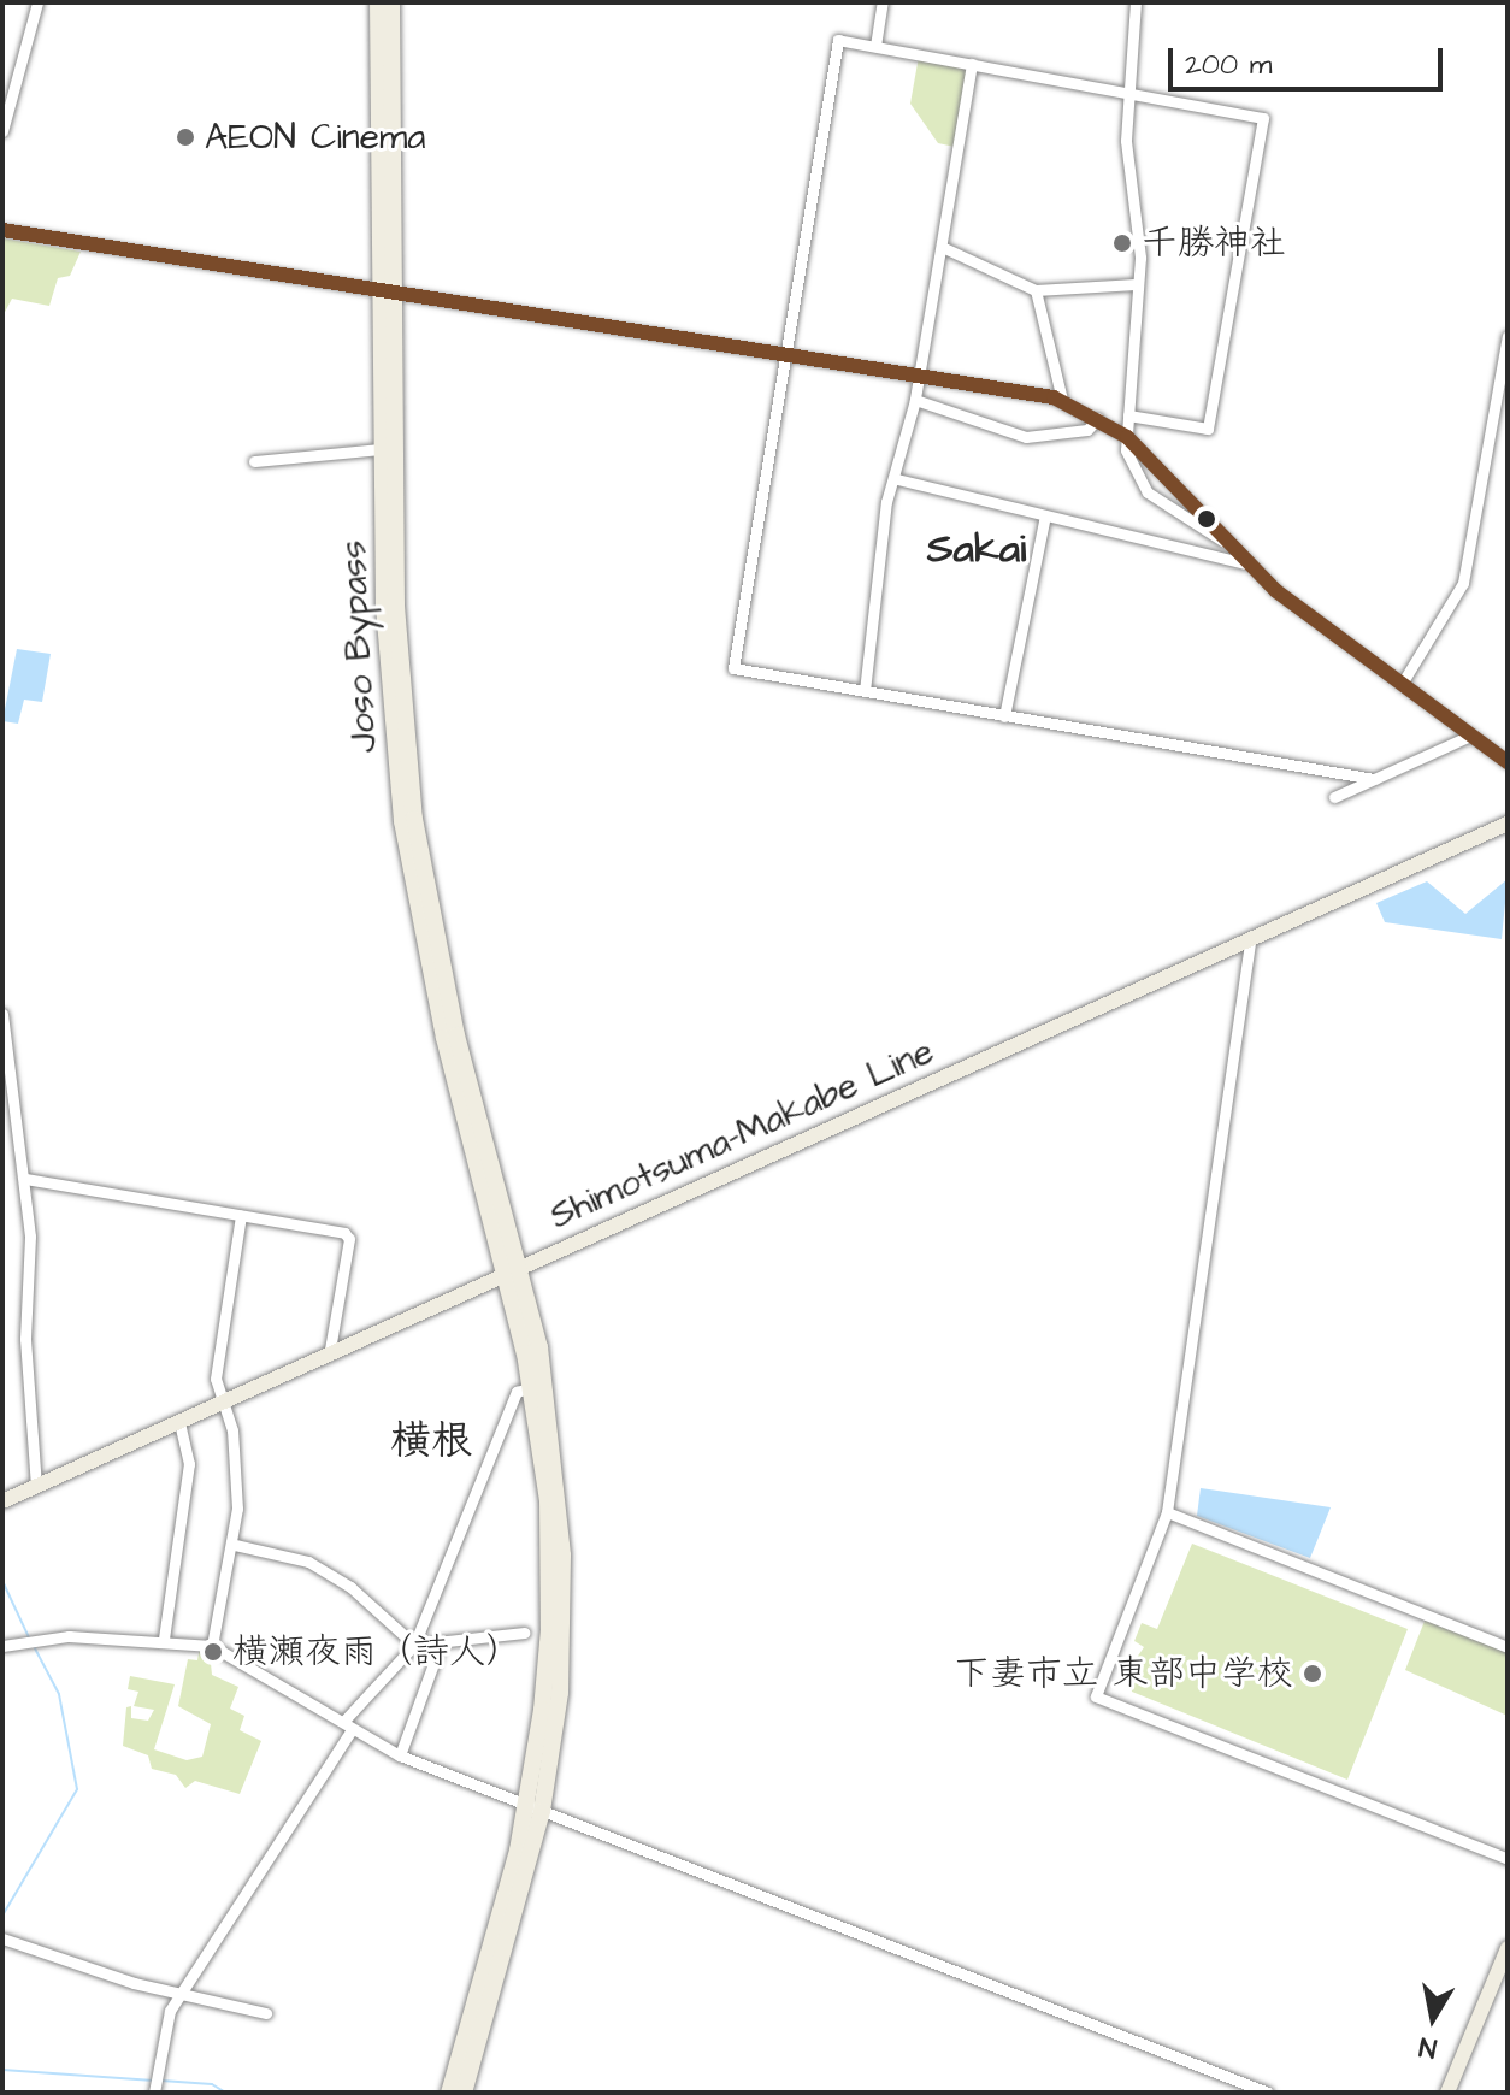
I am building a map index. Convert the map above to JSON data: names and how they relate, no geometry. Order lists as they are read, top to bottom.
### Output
{
  "streets": {
    "highway": ["Joso Bypass"],
    "main road": ["Shimotsuma-Makabe Line"]
  },
  "crossings": [
    ["Joso Bypass", "Shimotsuma-Makabe Line"]
  ],
  "districts": ["Sakai", "横根"],
  "places": [
    "AEON Cinema",
    "千勝神社",
    "横瀬夜雨（詩人）",
    "下妻市立 東部中学校"
  ],
  "scale_bar": "200 m",
  "north": "bottom"
}
